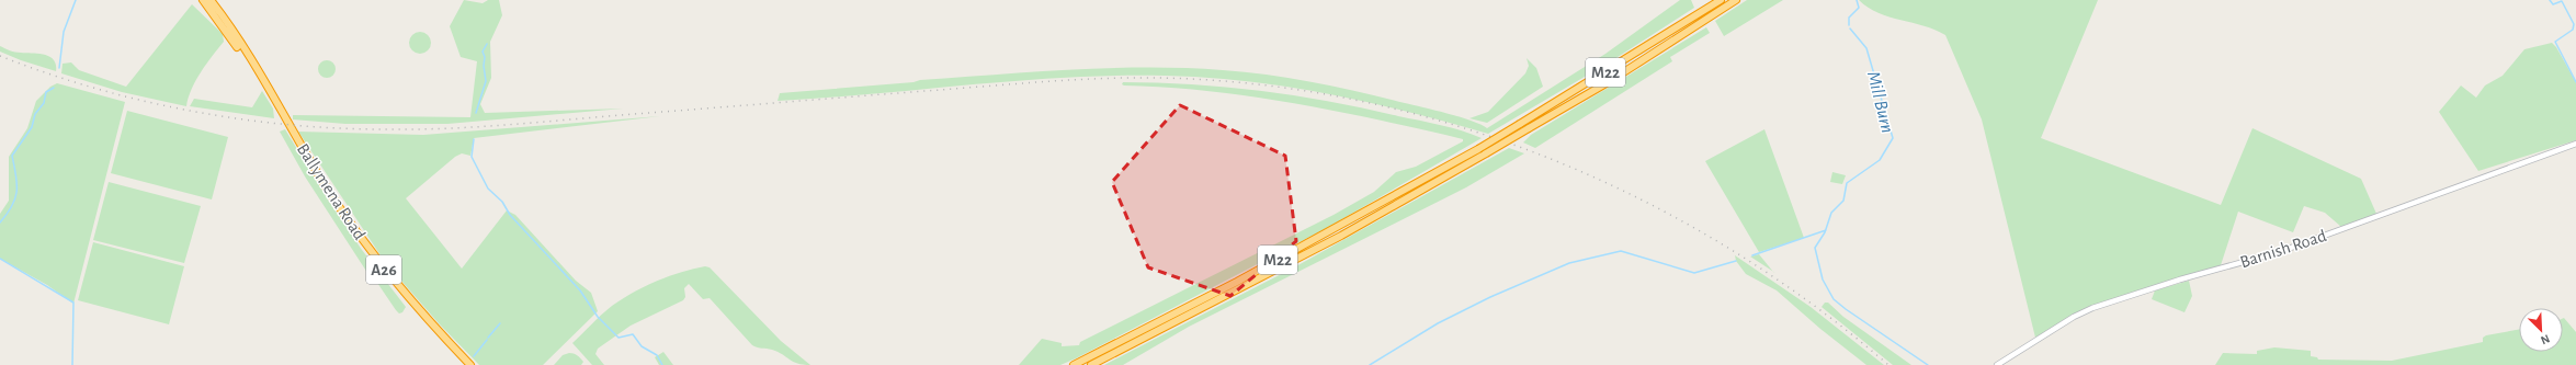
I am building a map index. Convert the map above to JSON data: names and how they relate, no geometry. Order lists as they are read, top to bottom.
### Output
{
  "streets": {
    "highway": ["M22", "Ballymena Road", "A26"],
    "street": ["Barnish Road"]
  },
  "water": ["Mill Burn"],
  "north": "bottom right"
}
